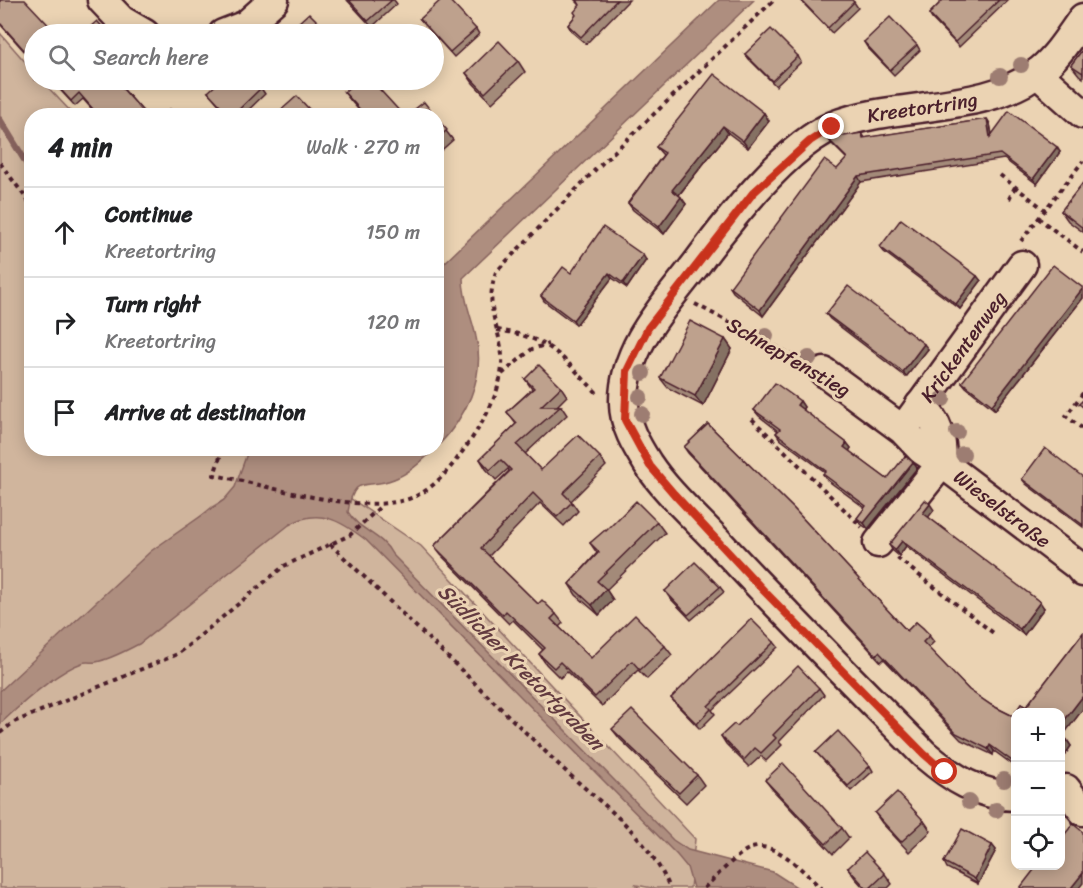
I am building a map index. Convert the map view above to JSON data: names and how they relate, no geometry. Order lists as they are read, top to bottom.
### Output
{
  "streets": {
    "street": [
      "Kreetortring",
      "Krickentenweg",
      "Schnepfenstieg",
      "Wieselstraße"
    ]
  },
  "crossings": [
    ["Krickentenweg", "Schnepfenstieg"],
    ["Krickentenweg", "Wieselstraße"],
    ["Schnepfenstieg", "Wieselstraße"]
  ],
  "water": ["Südlicher Kretortgraben"],
  "page": {
    "search": "Search here",
    "heading": ["4 min", "Walk · 270 m"],
    "list": [
      ["Continue", "Kreetortring", "150 m"],
      ["Turn right", "Kreetortring", "120 m"],
      "Arrive at destination"
    ],
    "map_buttons": ["+", "−"]
  }
}
